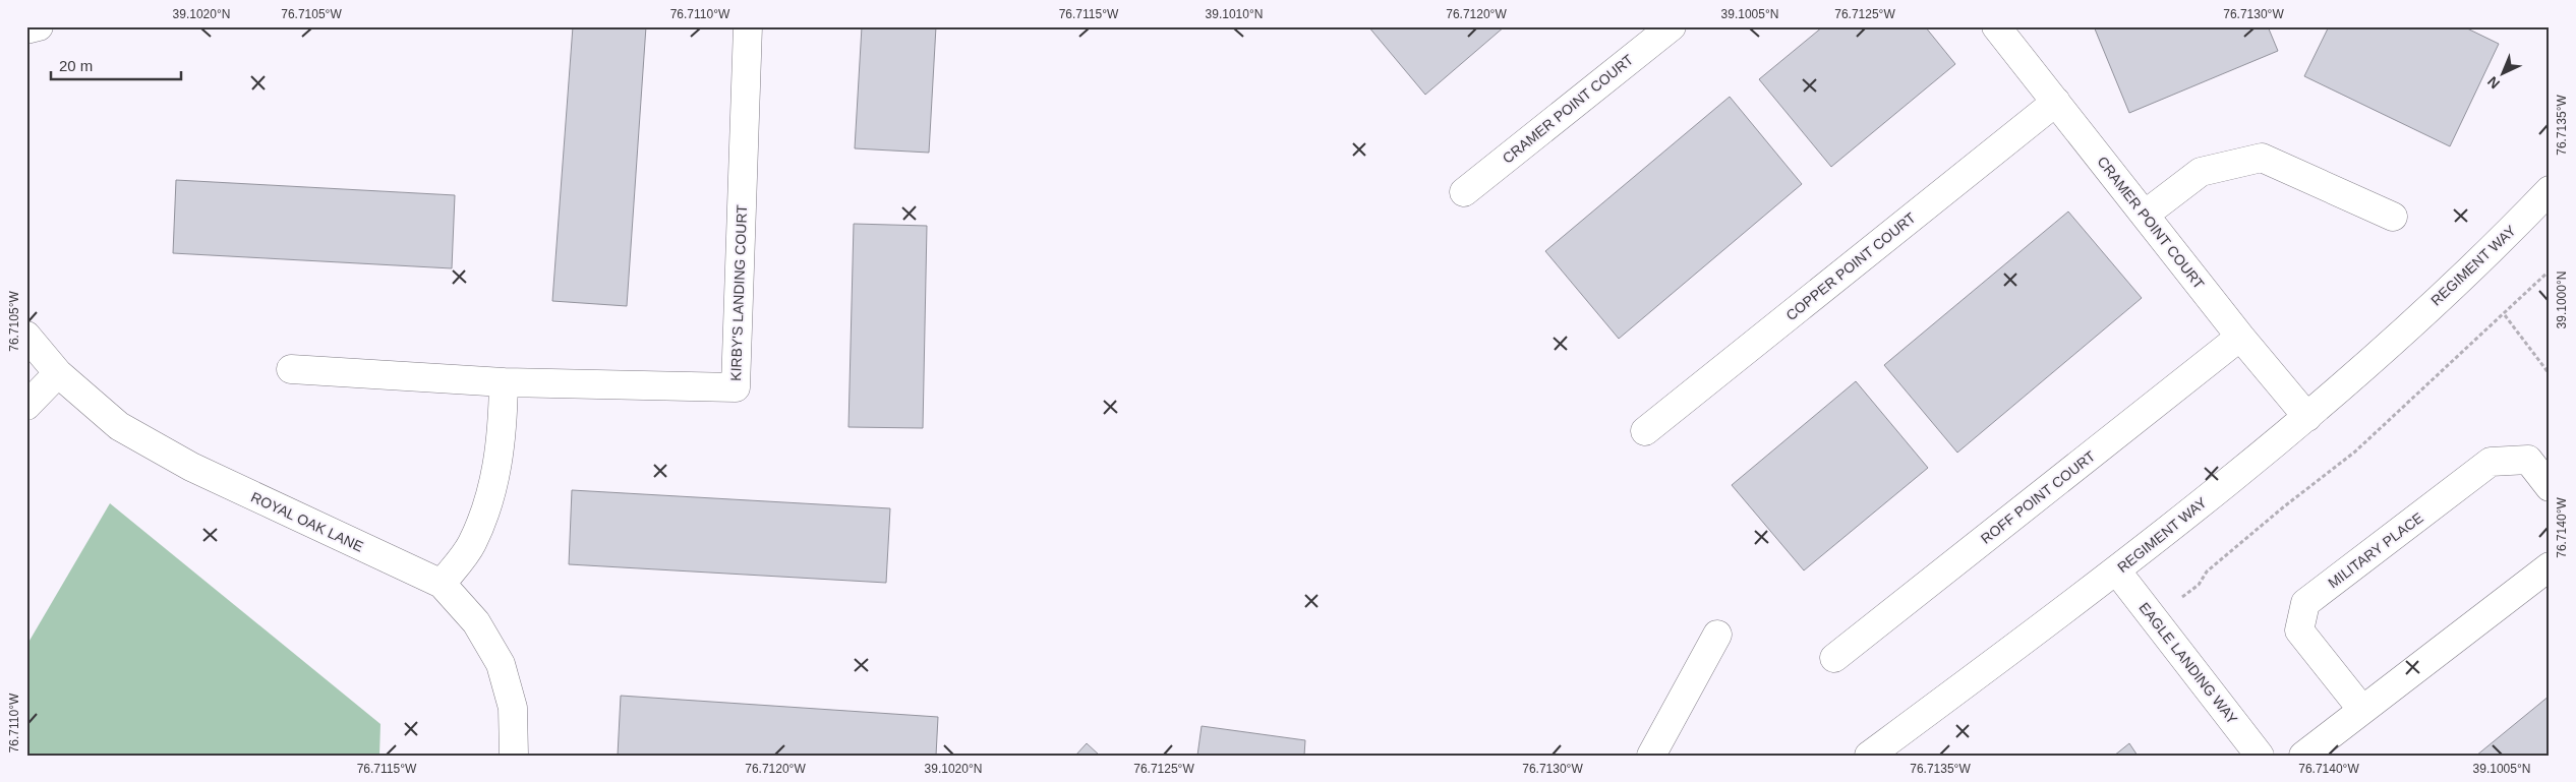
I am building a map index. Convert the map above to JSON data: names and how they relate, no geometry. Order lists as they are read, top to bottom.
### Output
{
  "streets": {
    "street": [
      "CRAMER POINT COURT",
      "REGIMENT WAY",
      "COPPER POINT COURT",
      "KIRBY'S LANDING COURT",
      "ROFF POINT COURT",
      "ROYAL OAK LANE",
      "MILITARY PLACE",
      "EAGLE LANDING WAY"
    ]
  },
  "crossings": [
    ["CRAMER POINT COURT", "REGIMENT WAY"],
    ["CRAMER POINT COURT", "COPPER POINT COURT"],
    ["CRAMER POINT COURT", "ROFF POINT COURT"],
    ["REGIMENT WAY", "EAGLE LANDING WAY"]
  ],
  "scale_bar": "20 m",
  "north": "bottom left",
  "coordinates": [
    "39.1020°N",
    "76.7105°W",
    "76.7110°W",
    "76.7115°W",
    "39.1010°N",
    "76.7120°W",
    "39.1005°N",
    "76.7125°W",
    "76.7130°W",
    "76.7135°W",
    "39.1000°N",
    "76.7140°W"
  ]
}
